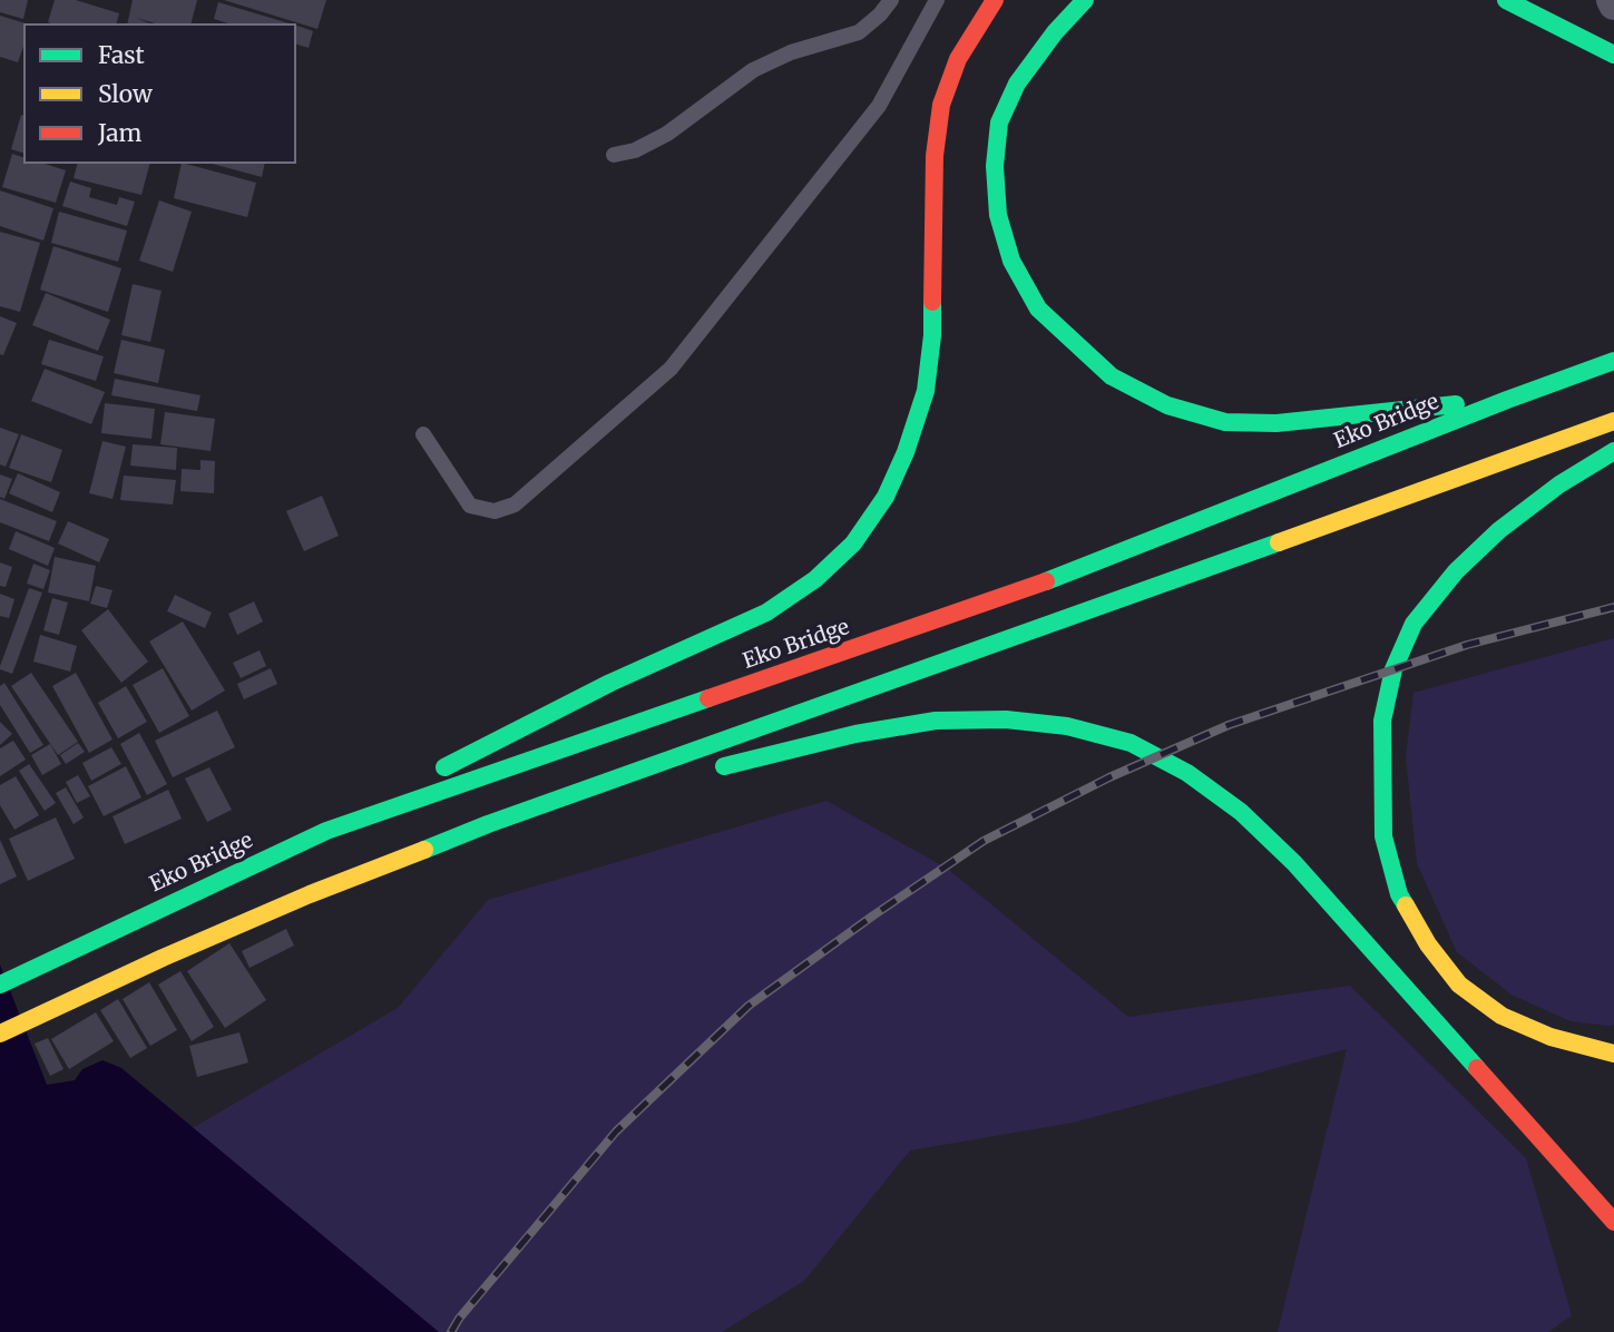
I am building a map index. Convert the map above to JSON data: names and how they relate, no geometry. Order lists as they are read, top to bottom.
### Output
{
  "streets": {
    "highway": ["Eko Bridge"]
  },
  "legend": ["Fast", "Slow", "Jam"]
}
